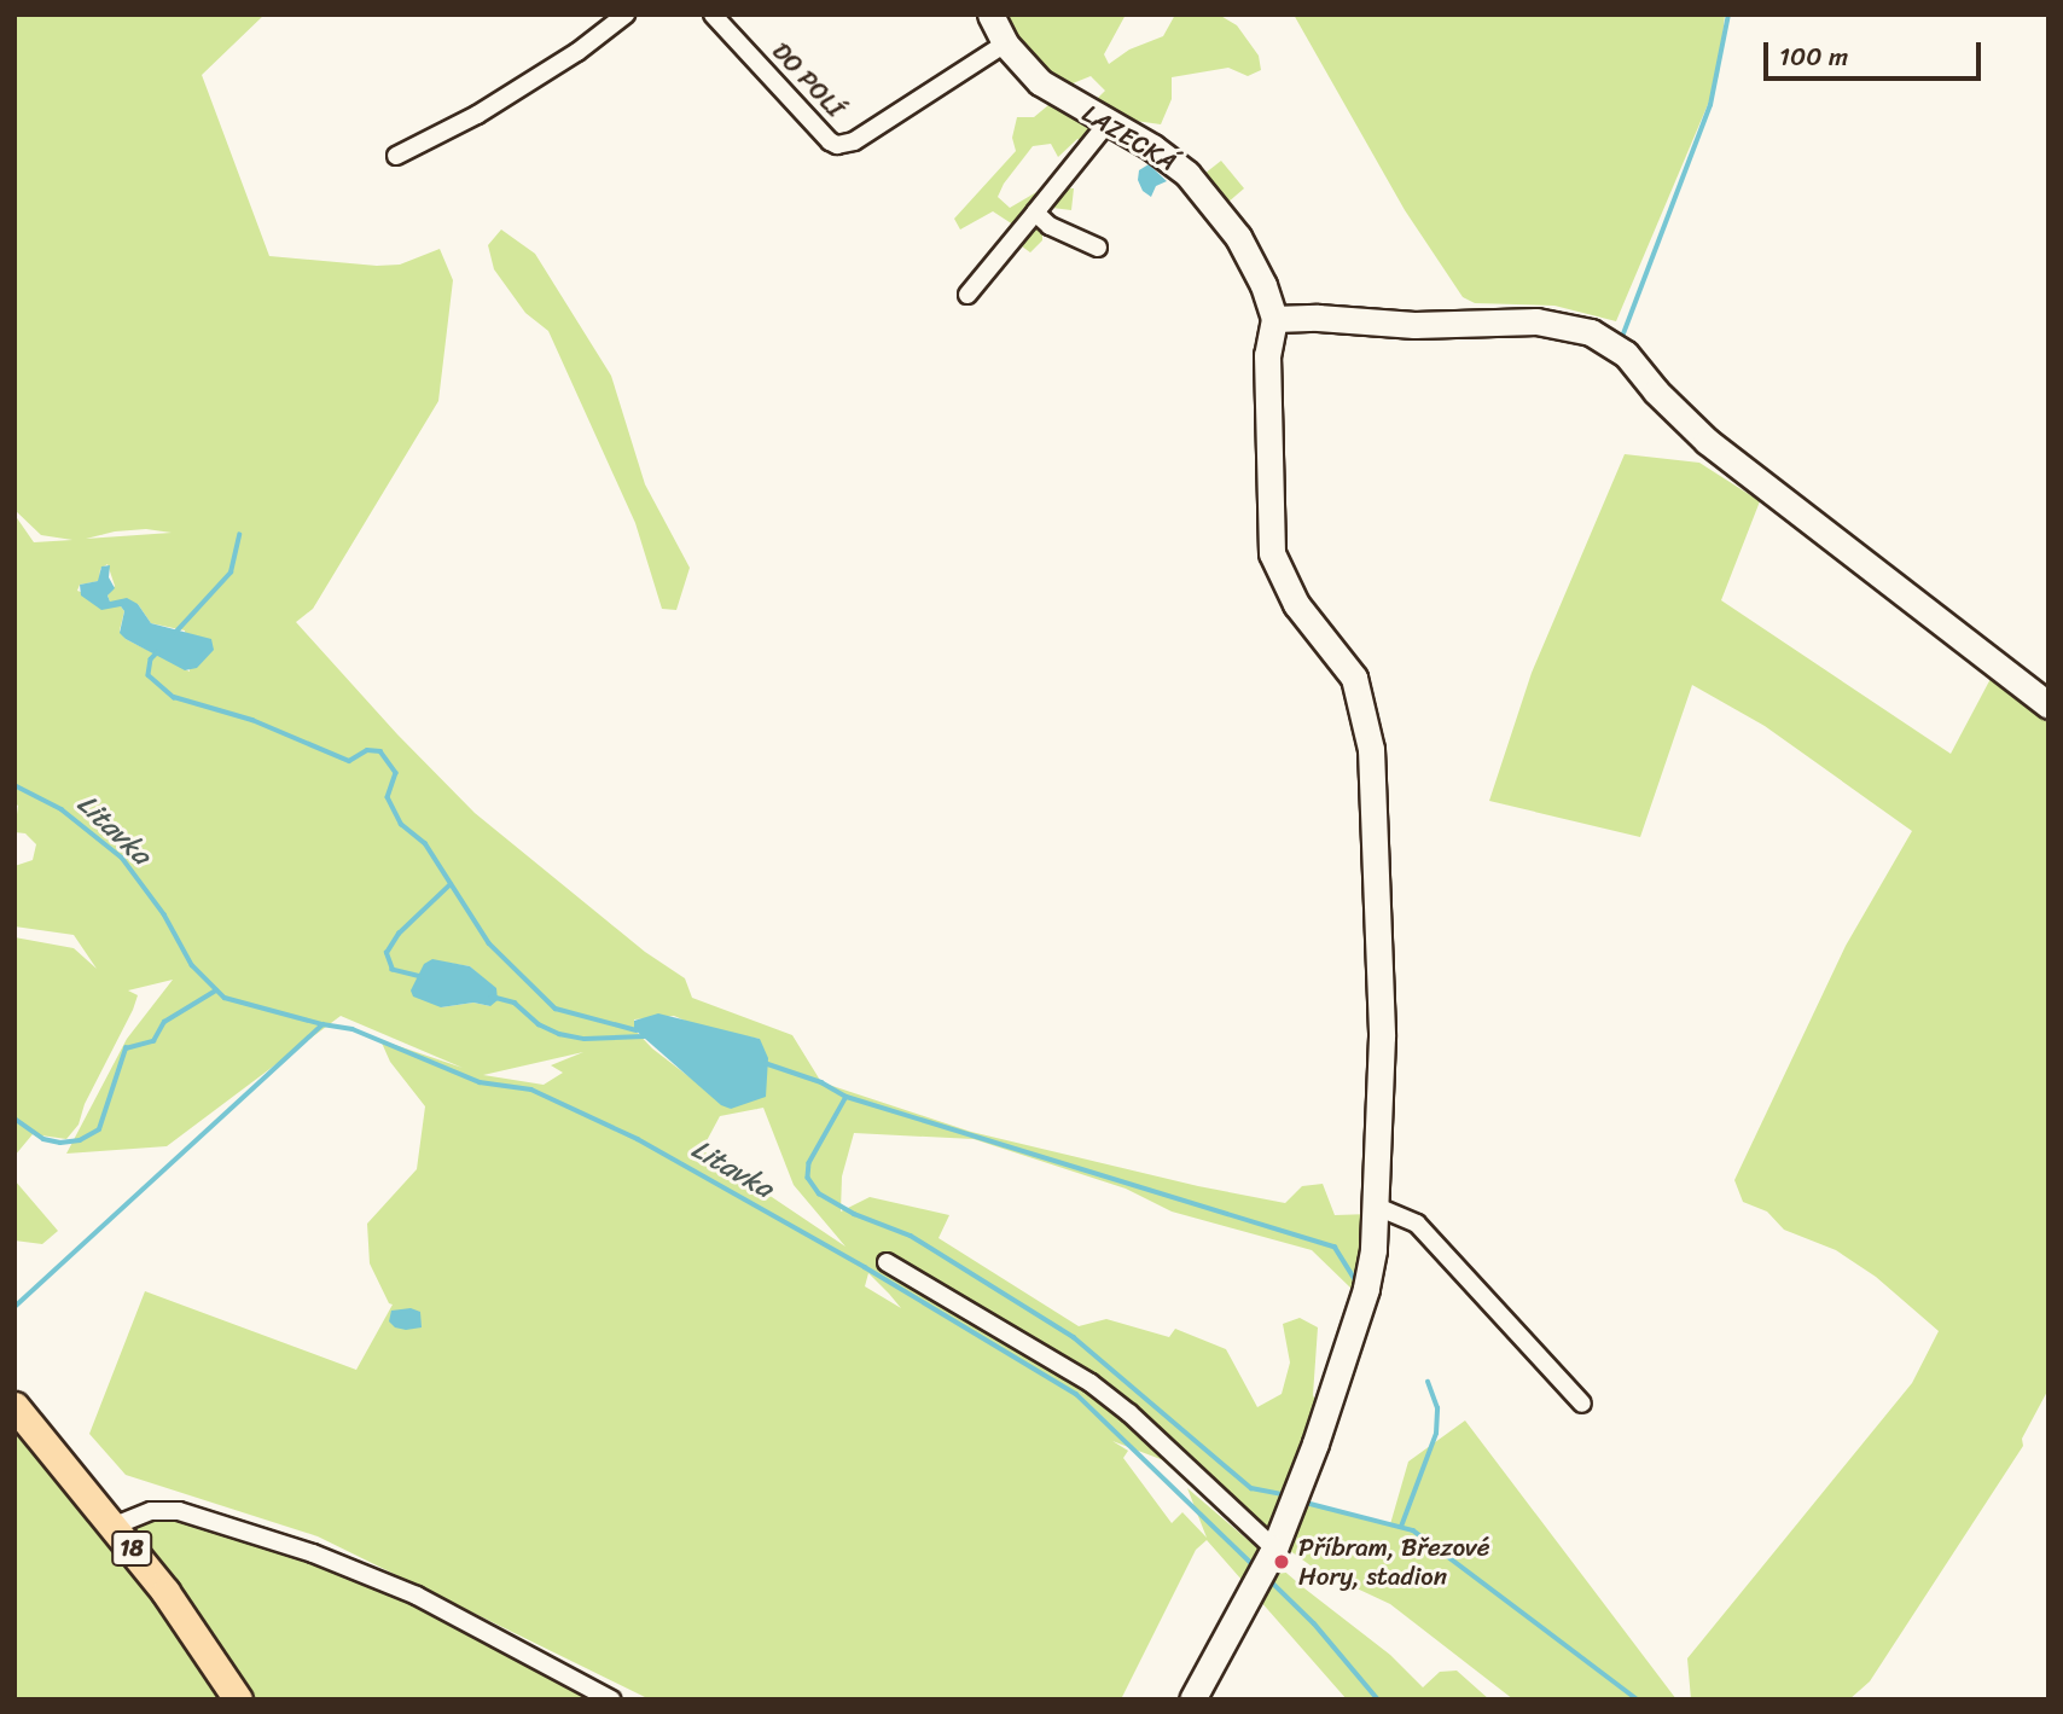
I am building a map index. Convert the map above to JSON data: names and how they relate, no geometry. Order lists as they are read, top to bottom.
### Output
{
  "streets": {
    "main road": ["18"],
    "street": ["DO POLÍ", "LAZECKÁ"]
  },
  "crossings": [
    ["DO POLÍ", "LAZECKÁ"]
  ],
  "water": ["Litavka"],
  "places": ["Příbram, Březové Hory, stadion"],
  "scale_bar": "100 m"
}
